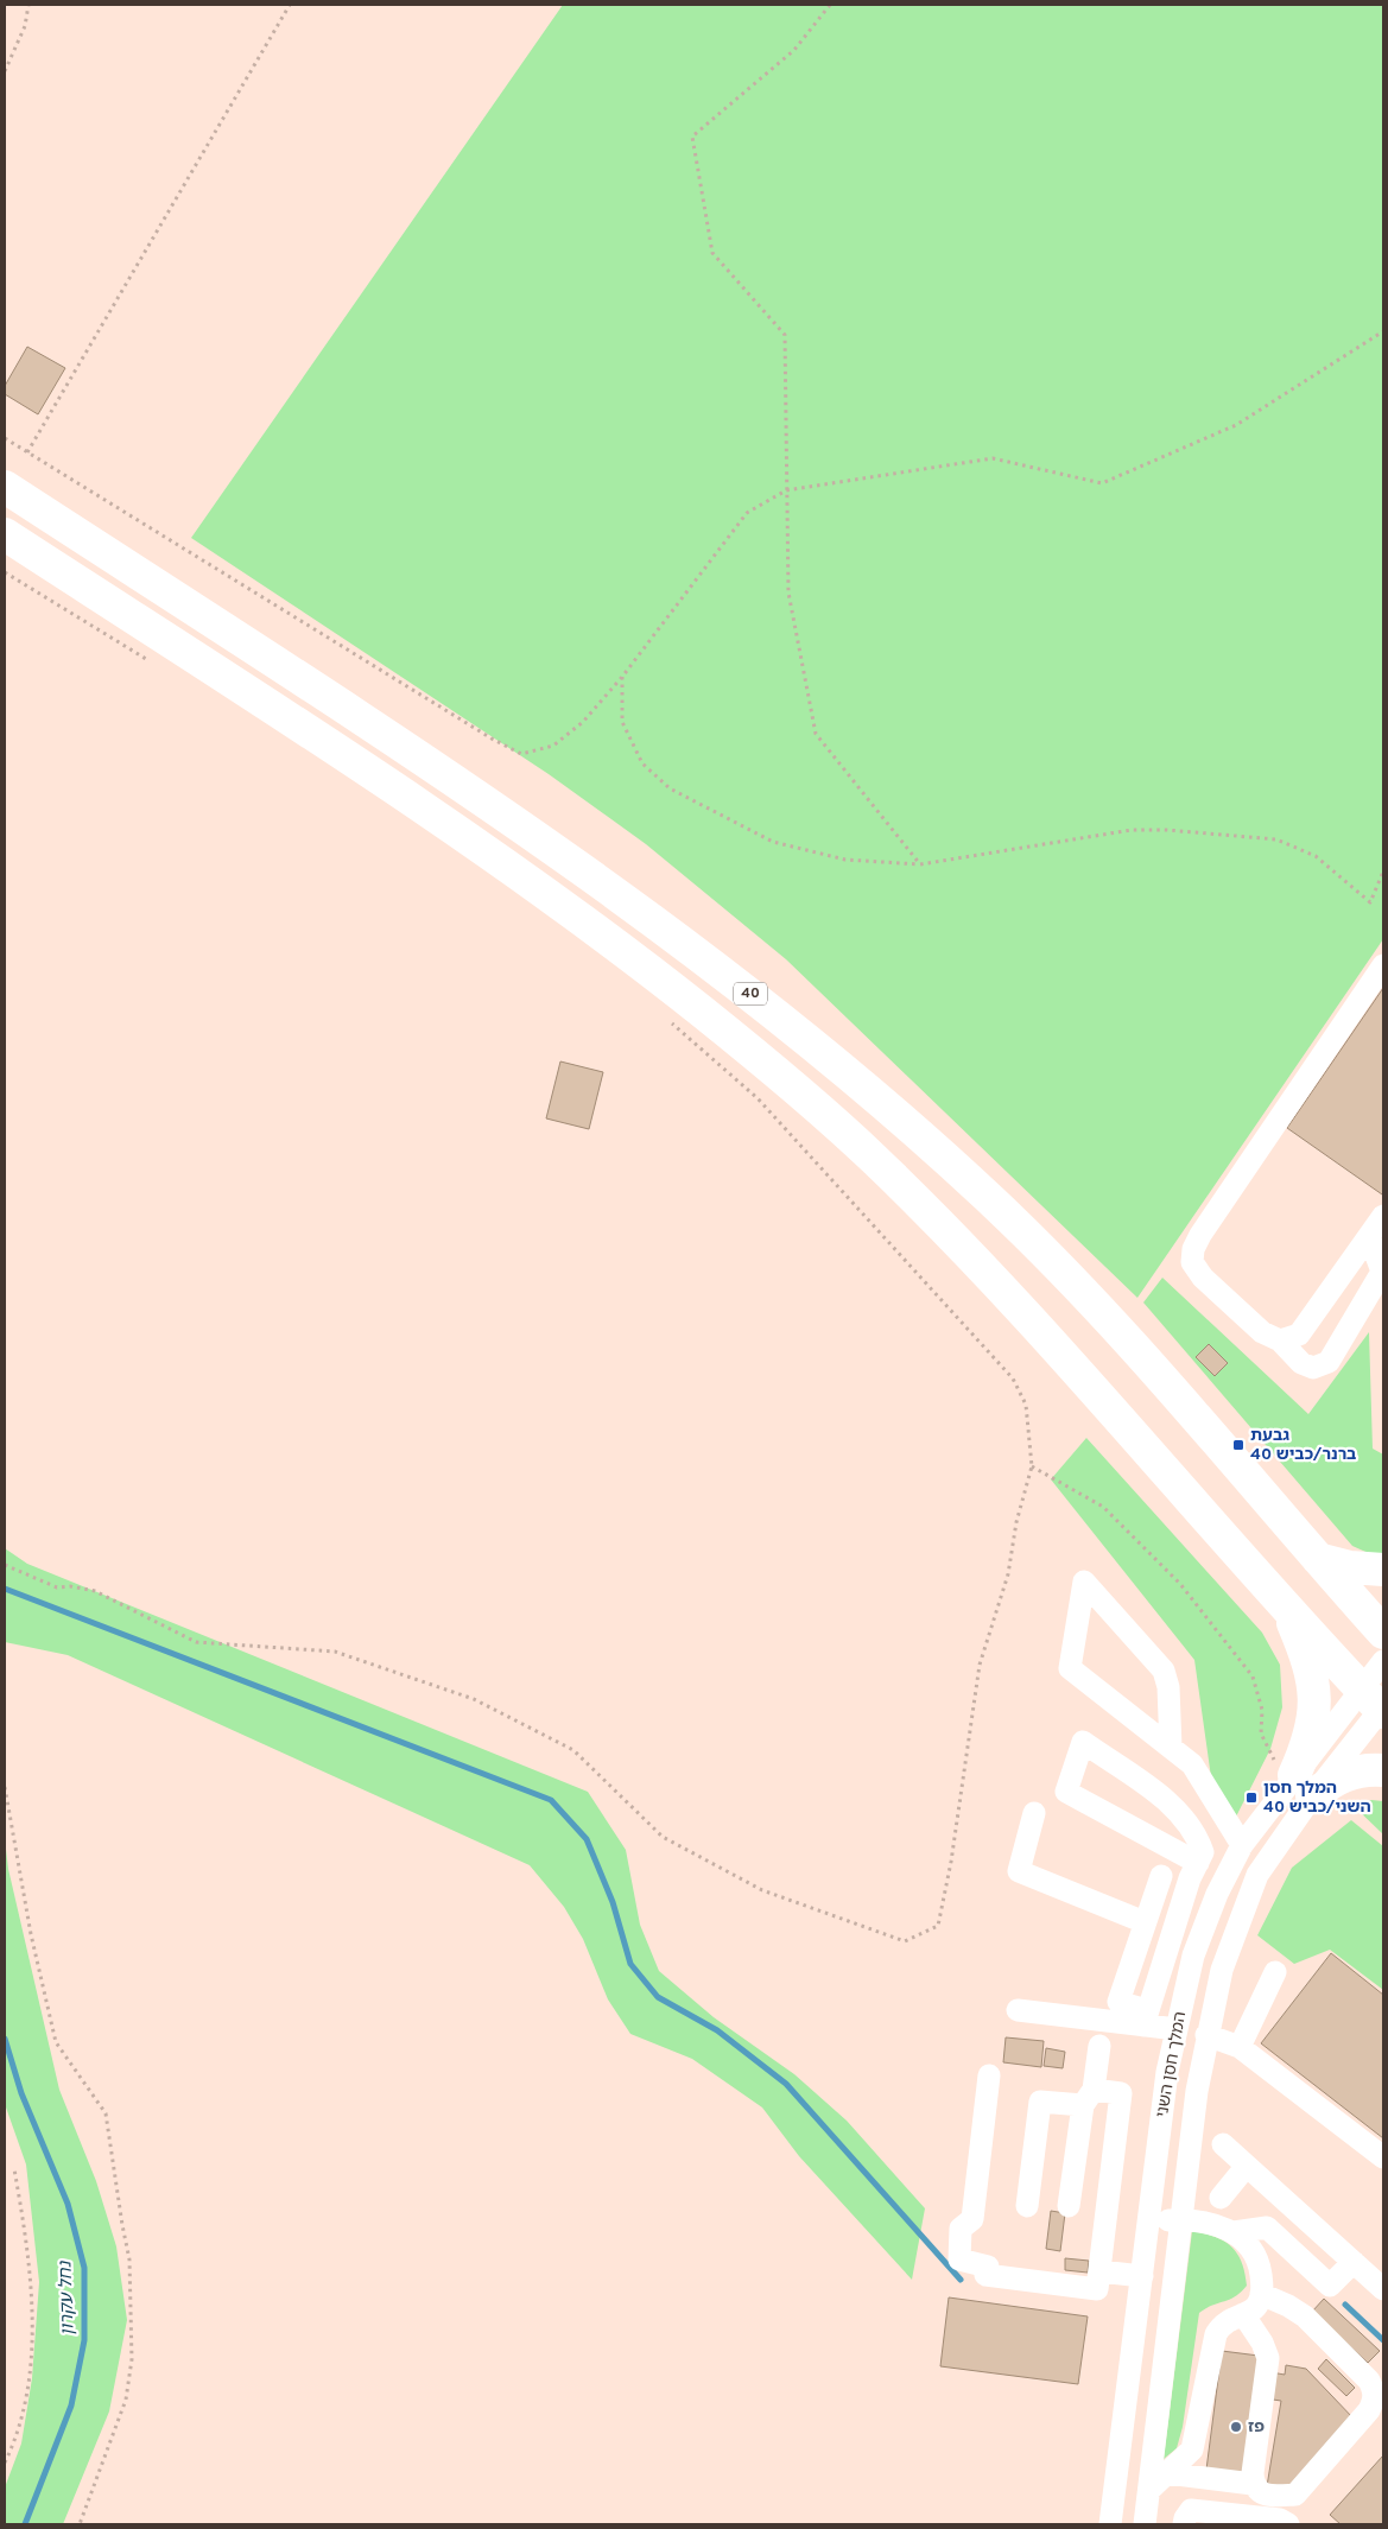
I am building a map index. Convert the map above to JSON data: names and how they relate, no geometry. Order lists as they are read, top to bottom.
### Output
{
  "streets": {
    "highway": ["40"],
    "street": ["המלך חסן השני"]
  },
  "water": ["נחל עקרון"],
  "places": {
    "transit": ["גבעת ברנר/כביש 40", "המלך חסן השני/כביש 40"],
    "other": ["פז"]
  }
}
